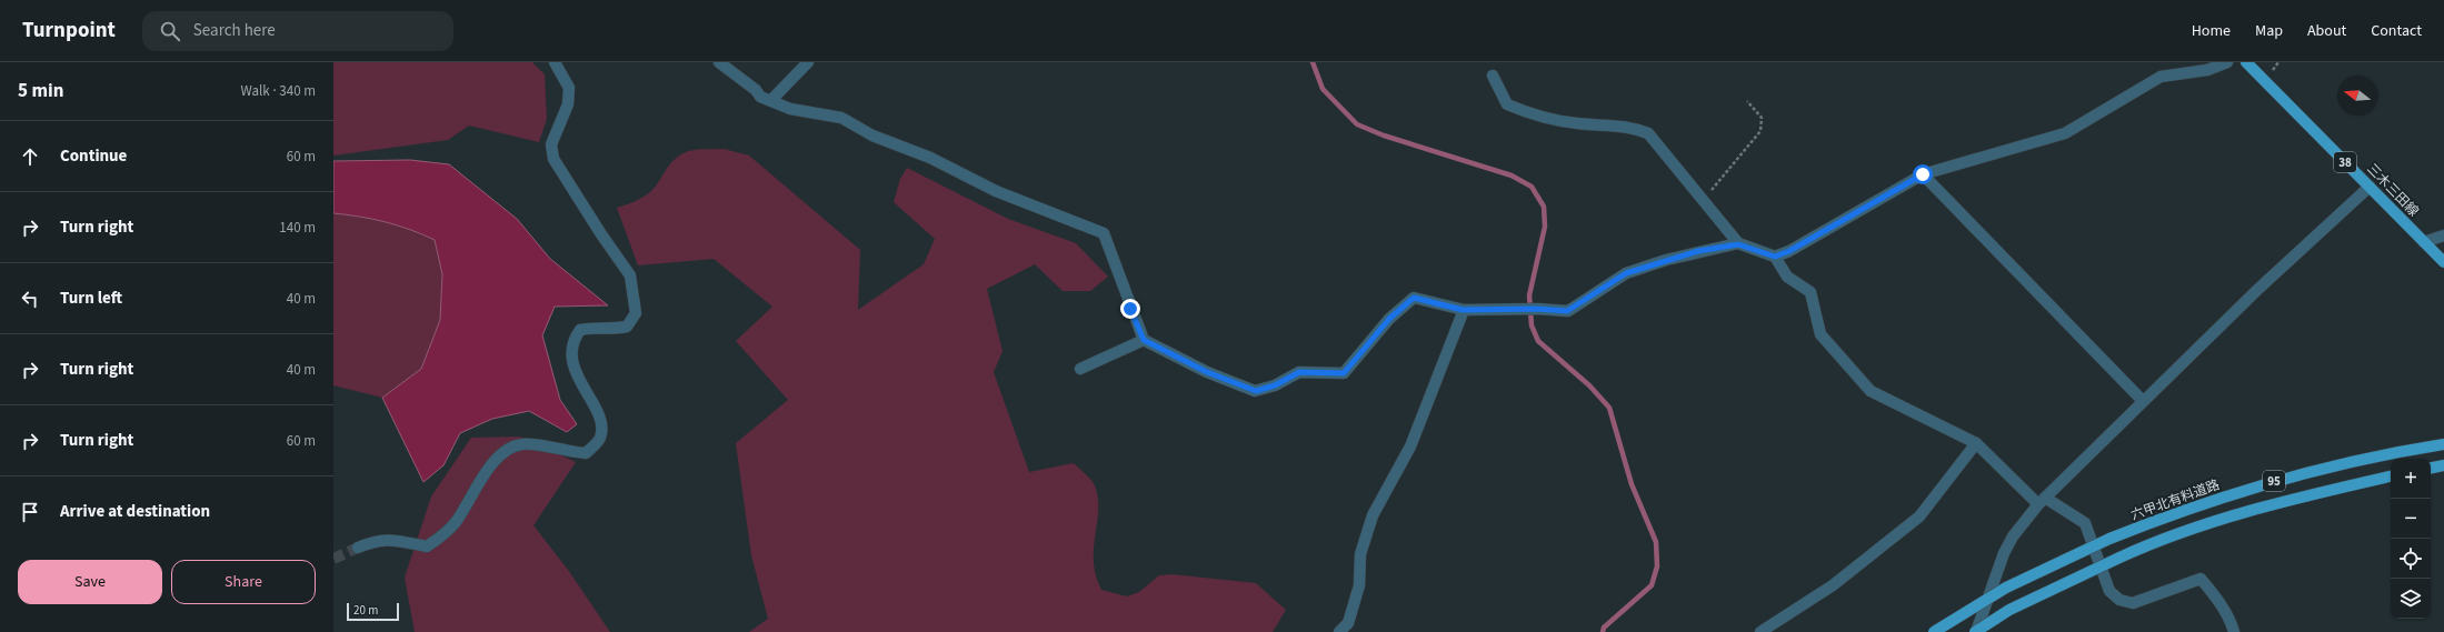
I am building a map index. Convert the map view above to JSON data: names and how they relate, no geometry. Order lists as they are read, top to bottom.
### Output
{
  "streets": {
    "main road": [
      "38",
      "三木三田線",
      "95",
      "六甲北有料道路"
    ]
  },
  "scale_bar": "20 m",
  "north": "left",
  "page": {
    "header": "Turnpoint",
    "search": "Search here",
    "nav": [
      "Home",
      "Map",
      "About",
      "Contact"
    ],
    "heading": ["5 min", "Walk · 340 m"],
    "list": [
      ["Continue", "60 m"],
      ["Turn right", "140 m"],
      ["Turn left", "40 m"],
      ["Turn right", "40 m"],
      ["Turn right", "60 m"],
      "Arrive at destination"
    ],
    "map_buttons": ["+", "−"],
    "buttons": ["Save", "Share"],
    "scale": "20 m"
  }
}
